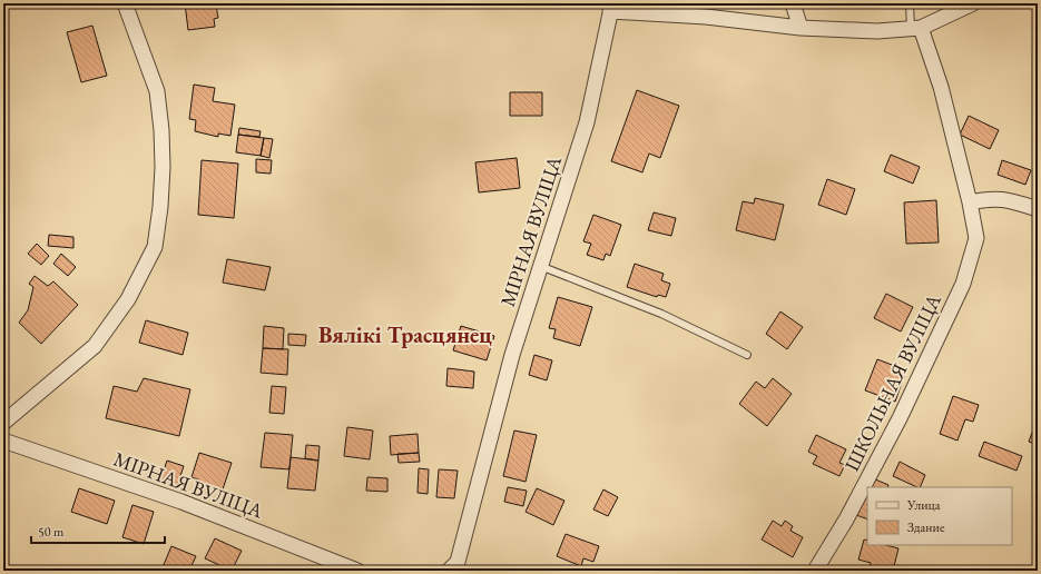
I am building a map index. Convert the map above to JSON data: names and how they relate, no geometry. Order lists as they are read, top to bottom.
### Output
{
  "streets": {
    "street": ["МІРНАЯ ВУЛІЦА", "ШКОЛЬНАЯ ВУЛІЦА"]
  },
  "districts": ["Вялікі Трасцянец"],
  "legend": ["Улица", "Здание"],
  "scale_bar": "50 m"
}
